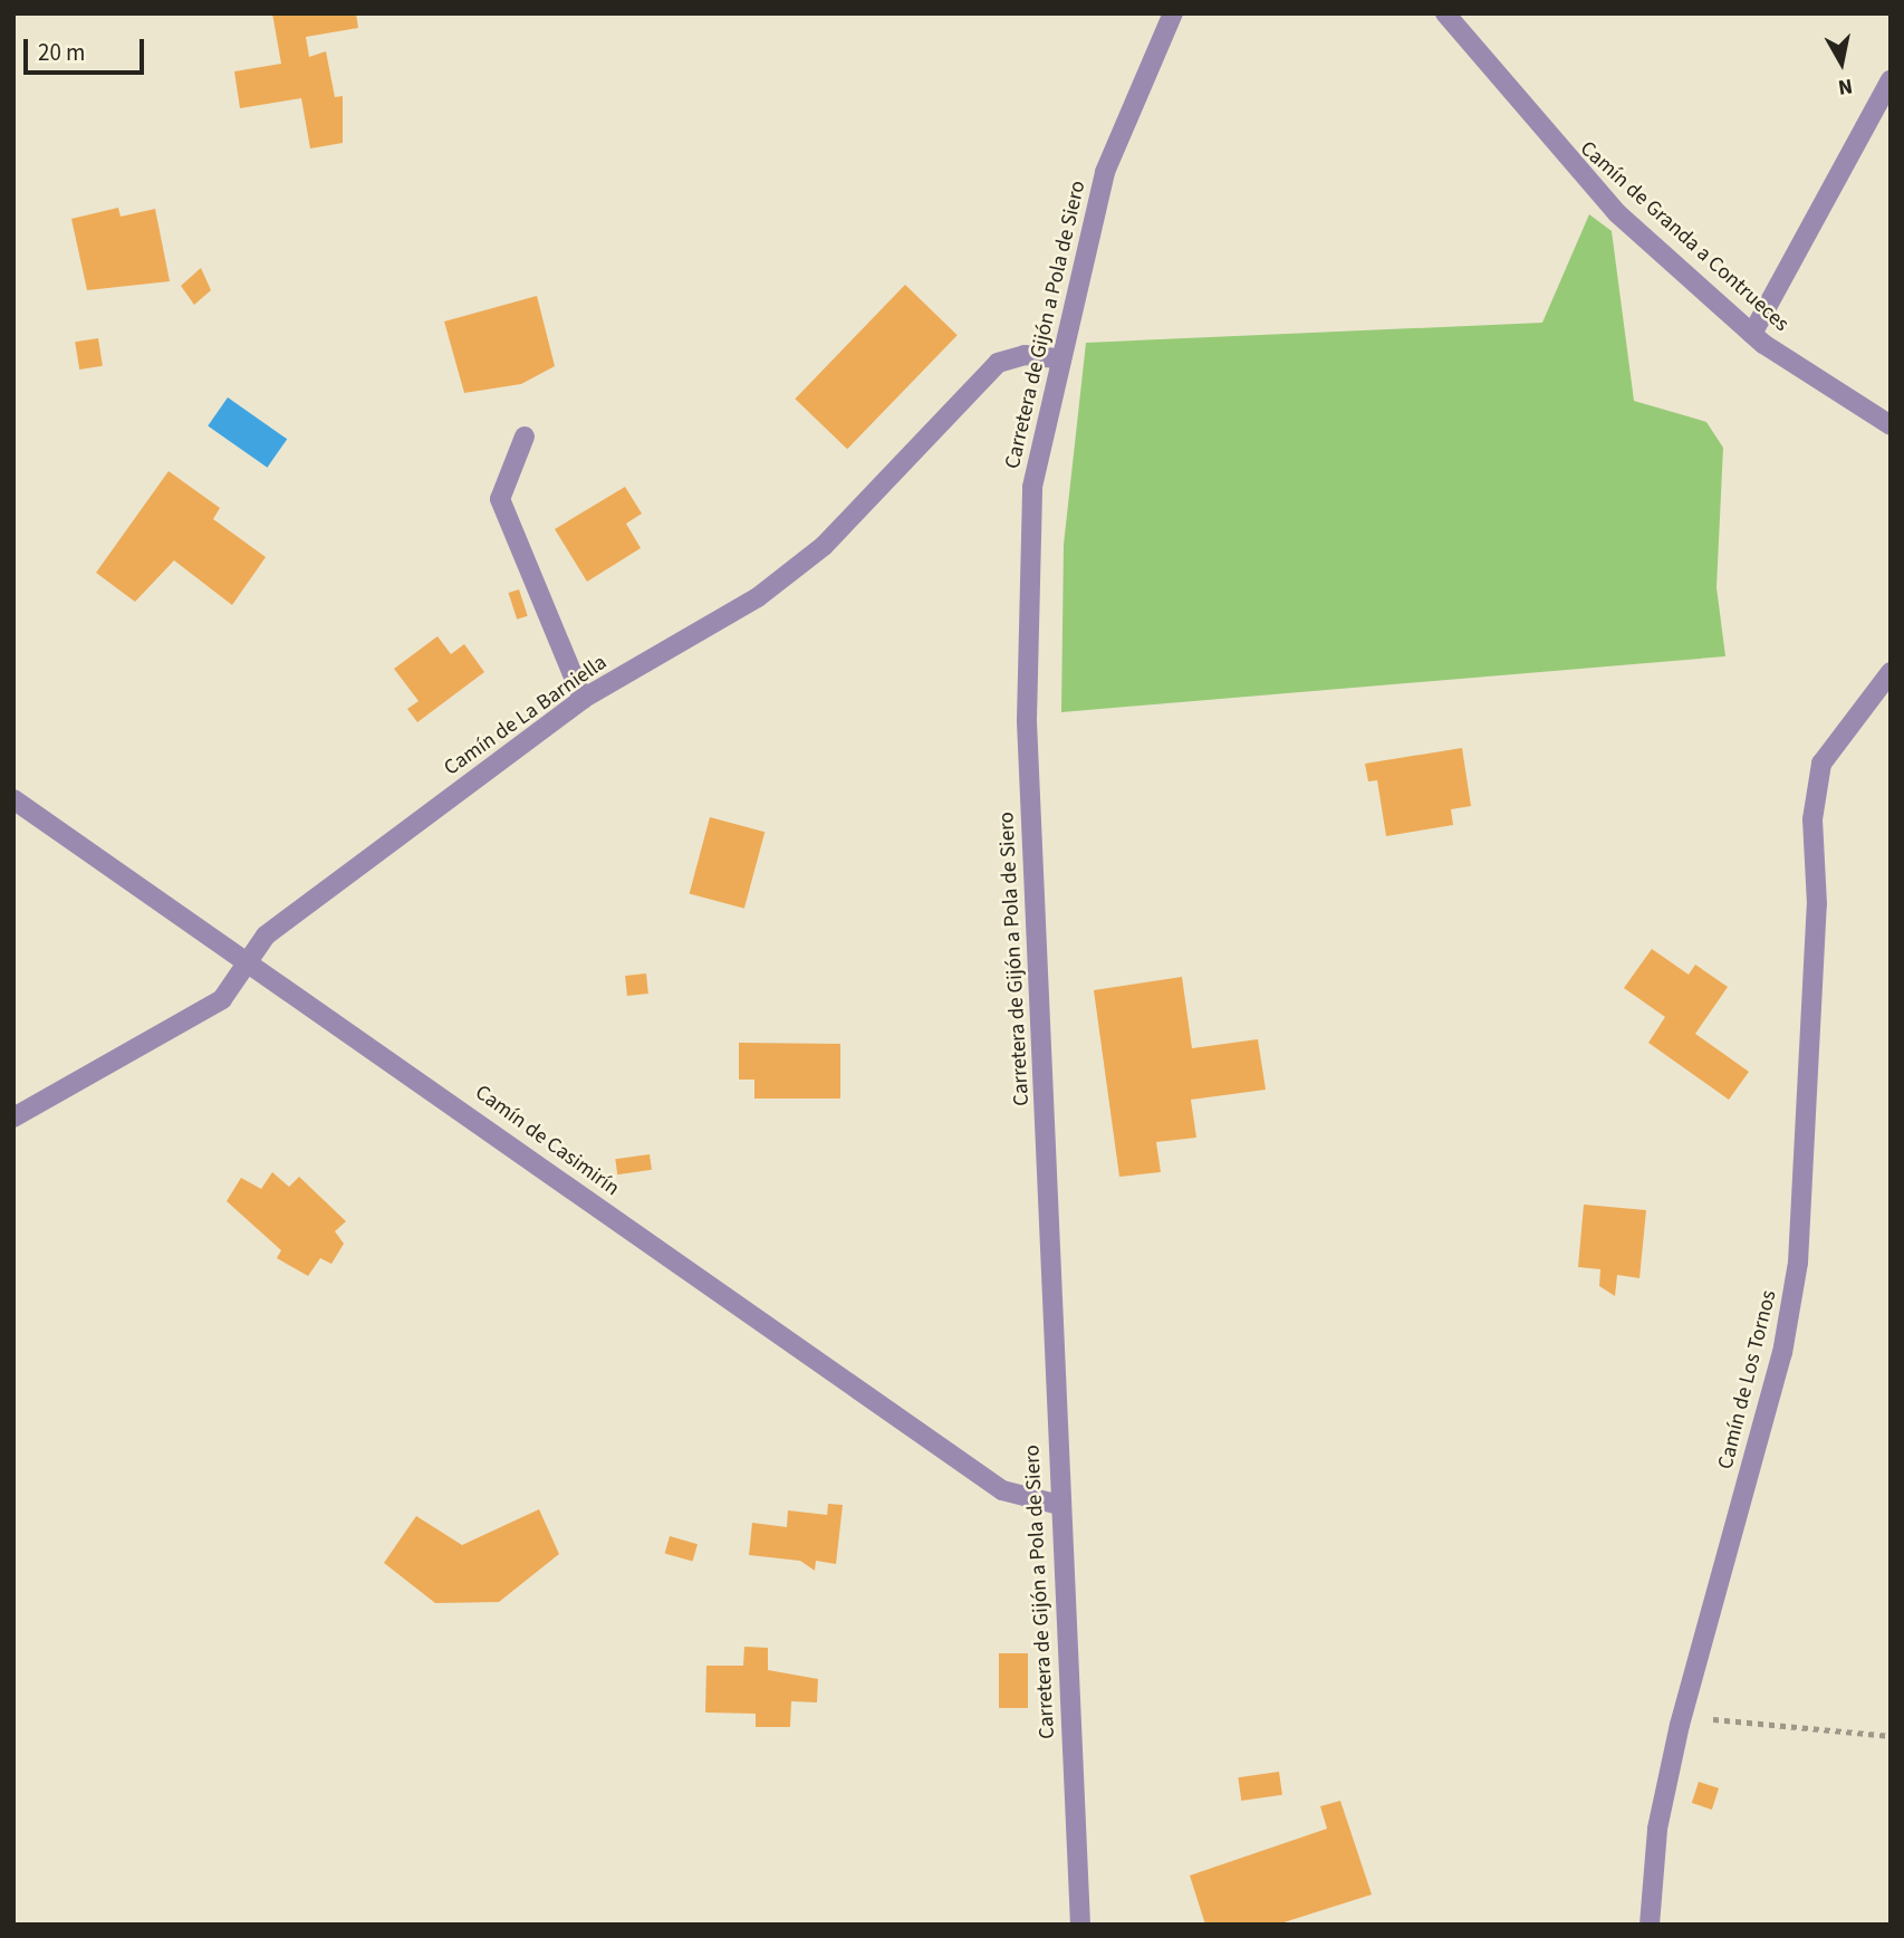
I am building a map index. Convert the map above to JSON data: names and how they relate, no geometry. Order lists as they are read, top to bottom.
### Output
{
  "streets": {
    "street": [
      "Camín de Granda a Contrueces",
      "Carretera de Gijón a Pola de Siero",
      "Camín de La Barniella",
      "Camín de Casimirín",
      "Camín de Los Tornos"
    ]
  },
  "crossings": [
    ["Carretera de Gijón a Pola de Siero", "Camín de La Barniella"],
    ["Carretera de Gijón a Pola de Siero", "Camín de Casimirín"],
    ["Camín de La Barniella", "Camín de Casimirín"]
  ],
  "scale_bar": "20 m",
  "north": "bottom"
}
